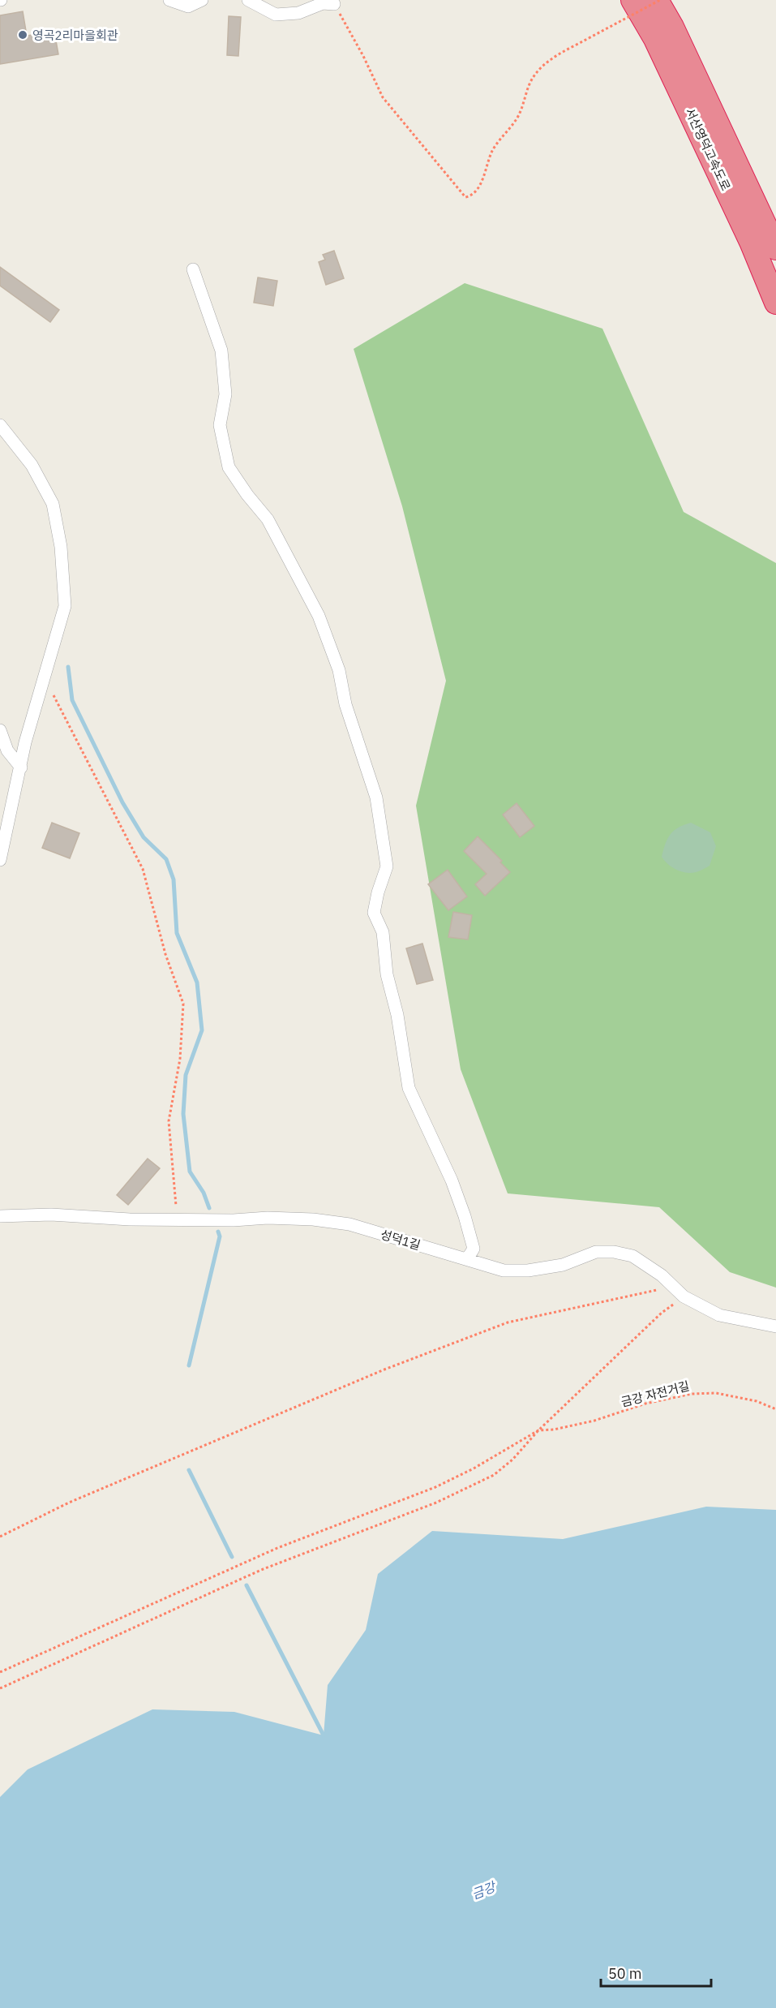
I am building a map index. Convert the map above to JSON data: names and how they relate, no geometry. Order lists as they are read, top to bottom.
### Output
{
  "streets": {
    "highway": ["서산영덕고속도로"],
    "street": ["성덕1길"],
    "path": ["금강 자전거길"]
  },
  "water": ["금강"],
  "places": ["영곡2리마을회관"],
  "scale_bar": "50 m"
}
